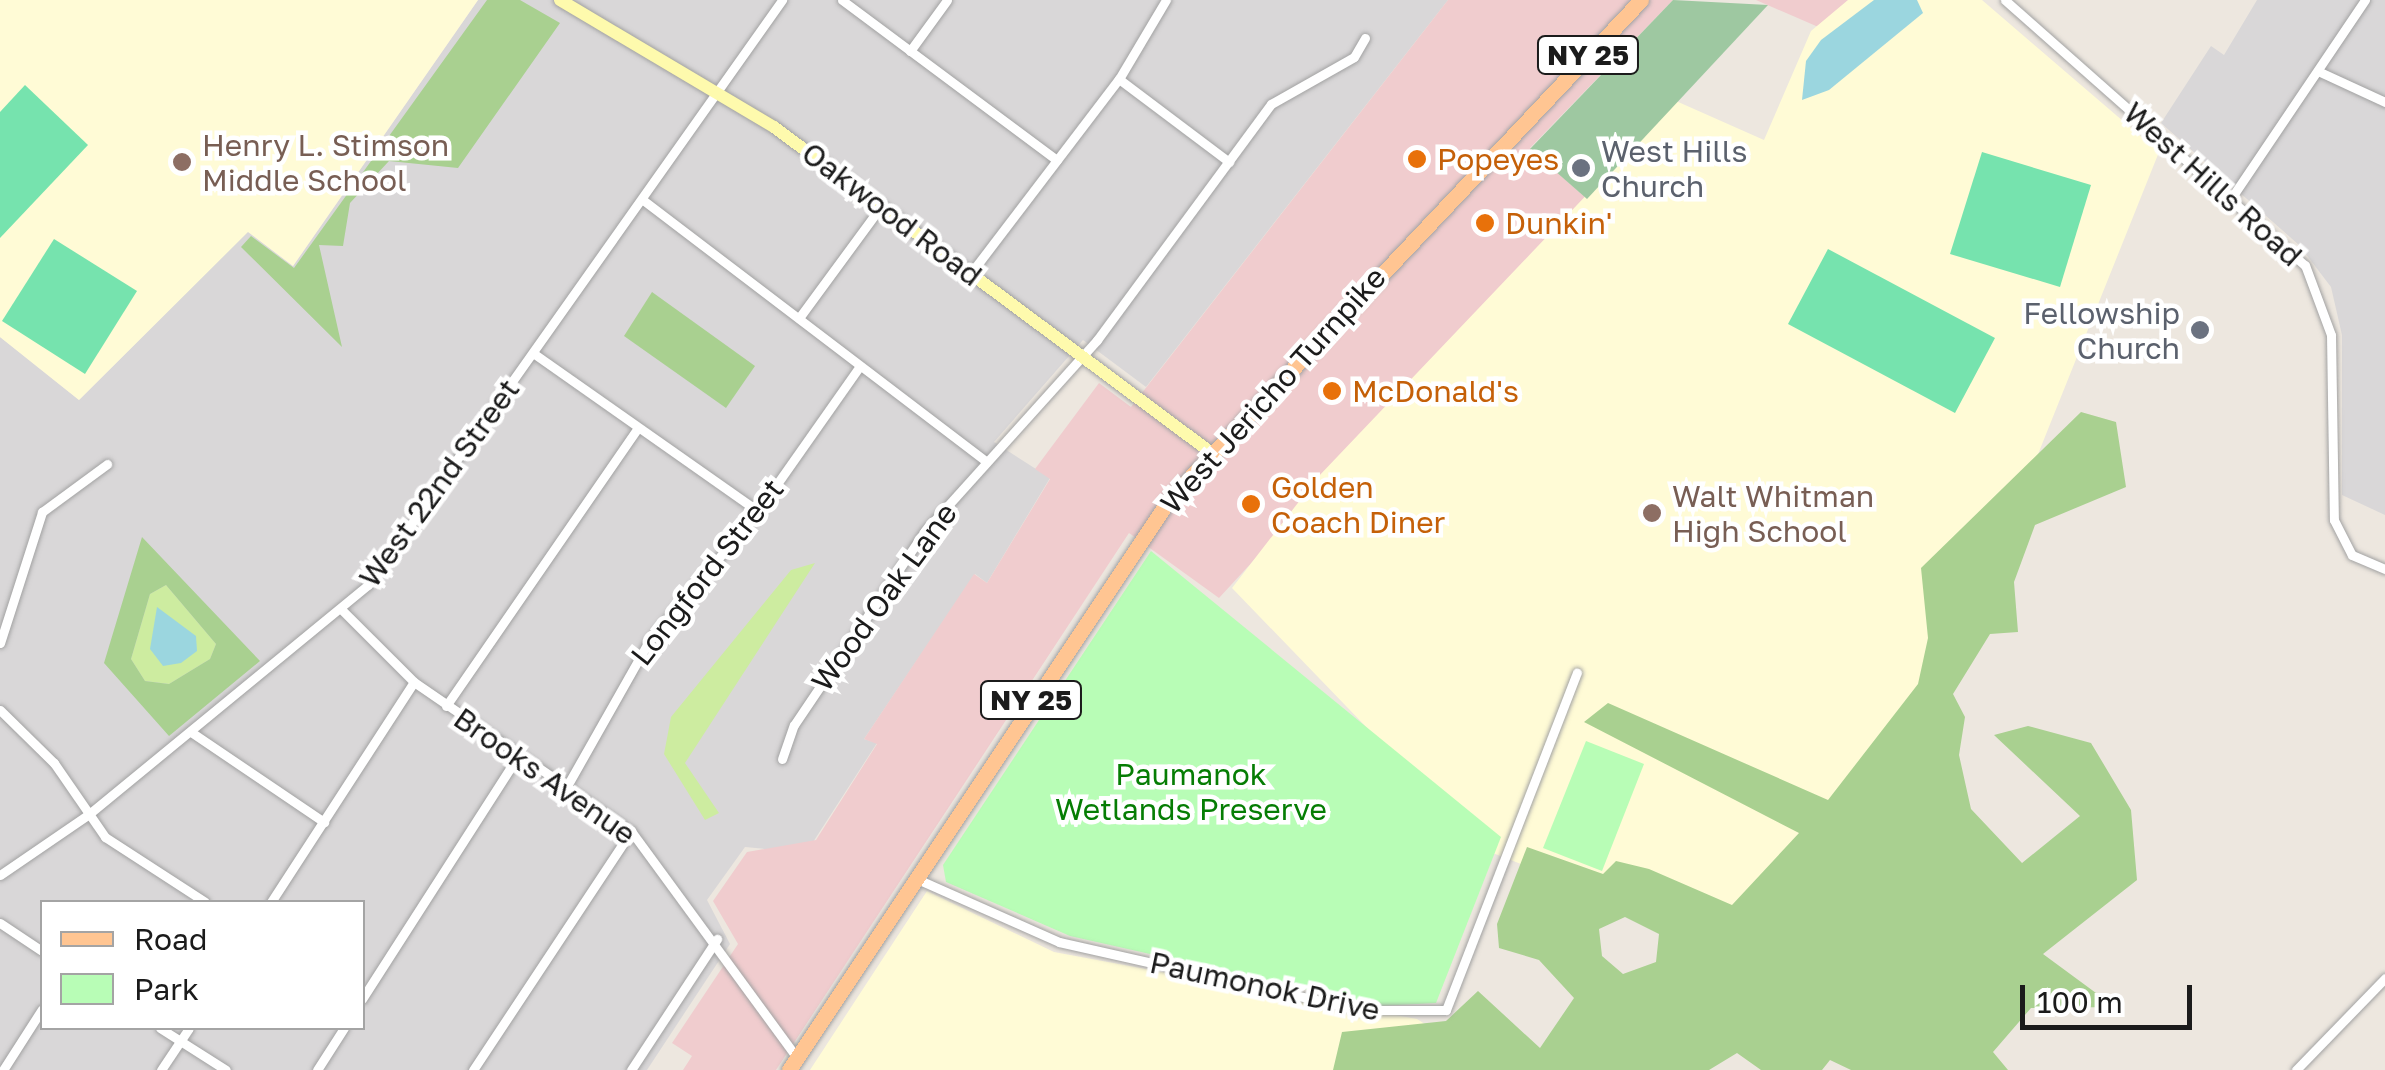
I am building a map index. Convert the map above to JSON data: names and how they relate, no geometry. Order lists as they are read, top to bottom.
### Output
{
  "streets": {
    "main road": ["NY 25", "Oakwood Road", "West Jericho Turnpike"],
    "street": [
      "West Hills Road",
      "West 22nd Street",
      "Longford Street",
      "Wood Oak Lane",
      "Brooks Avenue",
      "Paumonok Drive"
    ]
  },
  "crossings": [
    ["Oakwood Road", "West Jericho Turnpike"],
    ["Oakwood Road", "West 22nd Street"],
    ["Oakwood Road", "Wood Oak Lane"],
    ["West Jericho Turnpike", "Brooks Avenue"],
    ["West Jericho Turnpike", "Paumonok Drive"],
    ["West 22nd Street", "Brooks Avenue"],
    ["Longford Street", "Brooks Avenue"]
  ],
  "parks": ["Paumanok Wetlands Preserve"],
  "places": [
    "Popeyes",
    "Henry L. Stimson Middle School",
    "West Hills Church",
    "Dunkin'",
    "Fellowship Church",
    "McDonald's",
    "Golden Coach Diner",
    "Walt Whitman High School"
  ],
  "legend": ["Road", "Park"],
  "scale_bar": "100 m"
}
